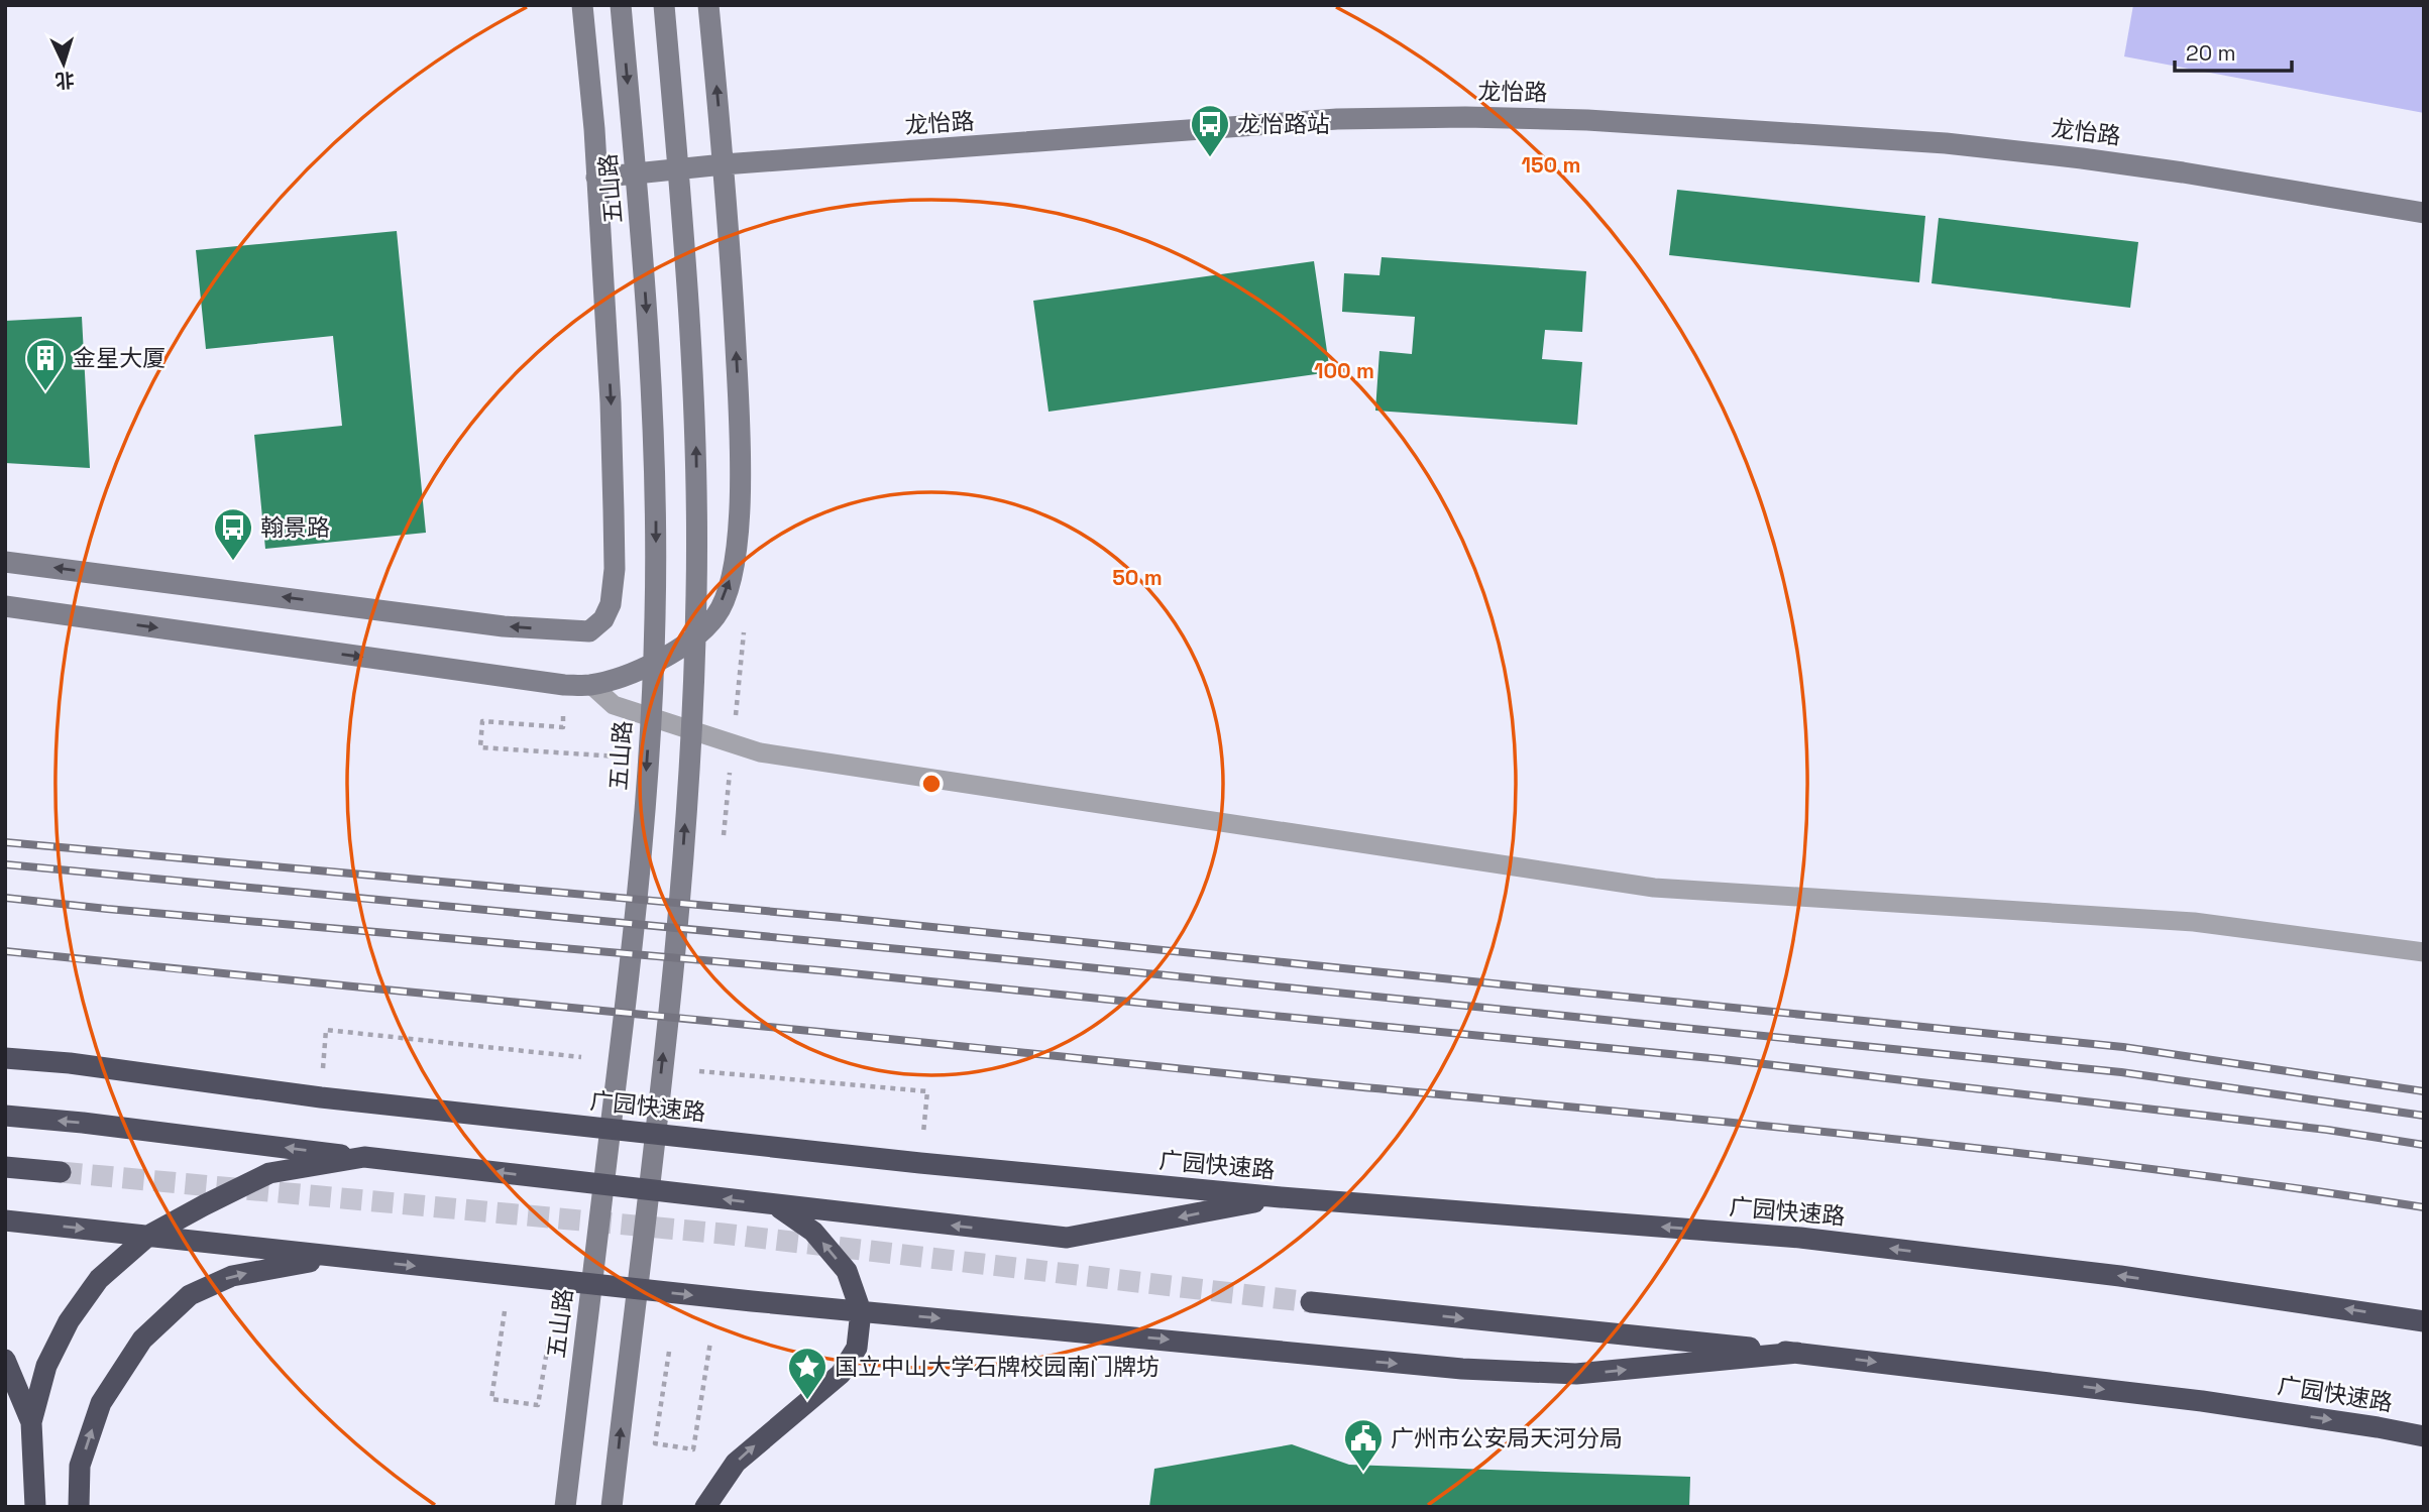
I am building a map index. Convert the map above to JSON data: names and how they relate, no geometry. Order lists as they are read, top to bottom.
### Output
{
  "streets": {
    "highway": ["广园快速路"],
    "street": ["龙怡路", "五山路"]
  },
  "places": {
    "bus stop": ["龙怡路站", "翰景路"],
    "building": ["金星大厦"],
    "place": ["国立中山大学石牌校园南门牌坊"],
    "public building": ["广州市公安局天河分局"]
  },
  "scale_bar": "20 m",
  "north": "bottom",
  "rings": ["150 m", "100 m", "50 m"]
}
